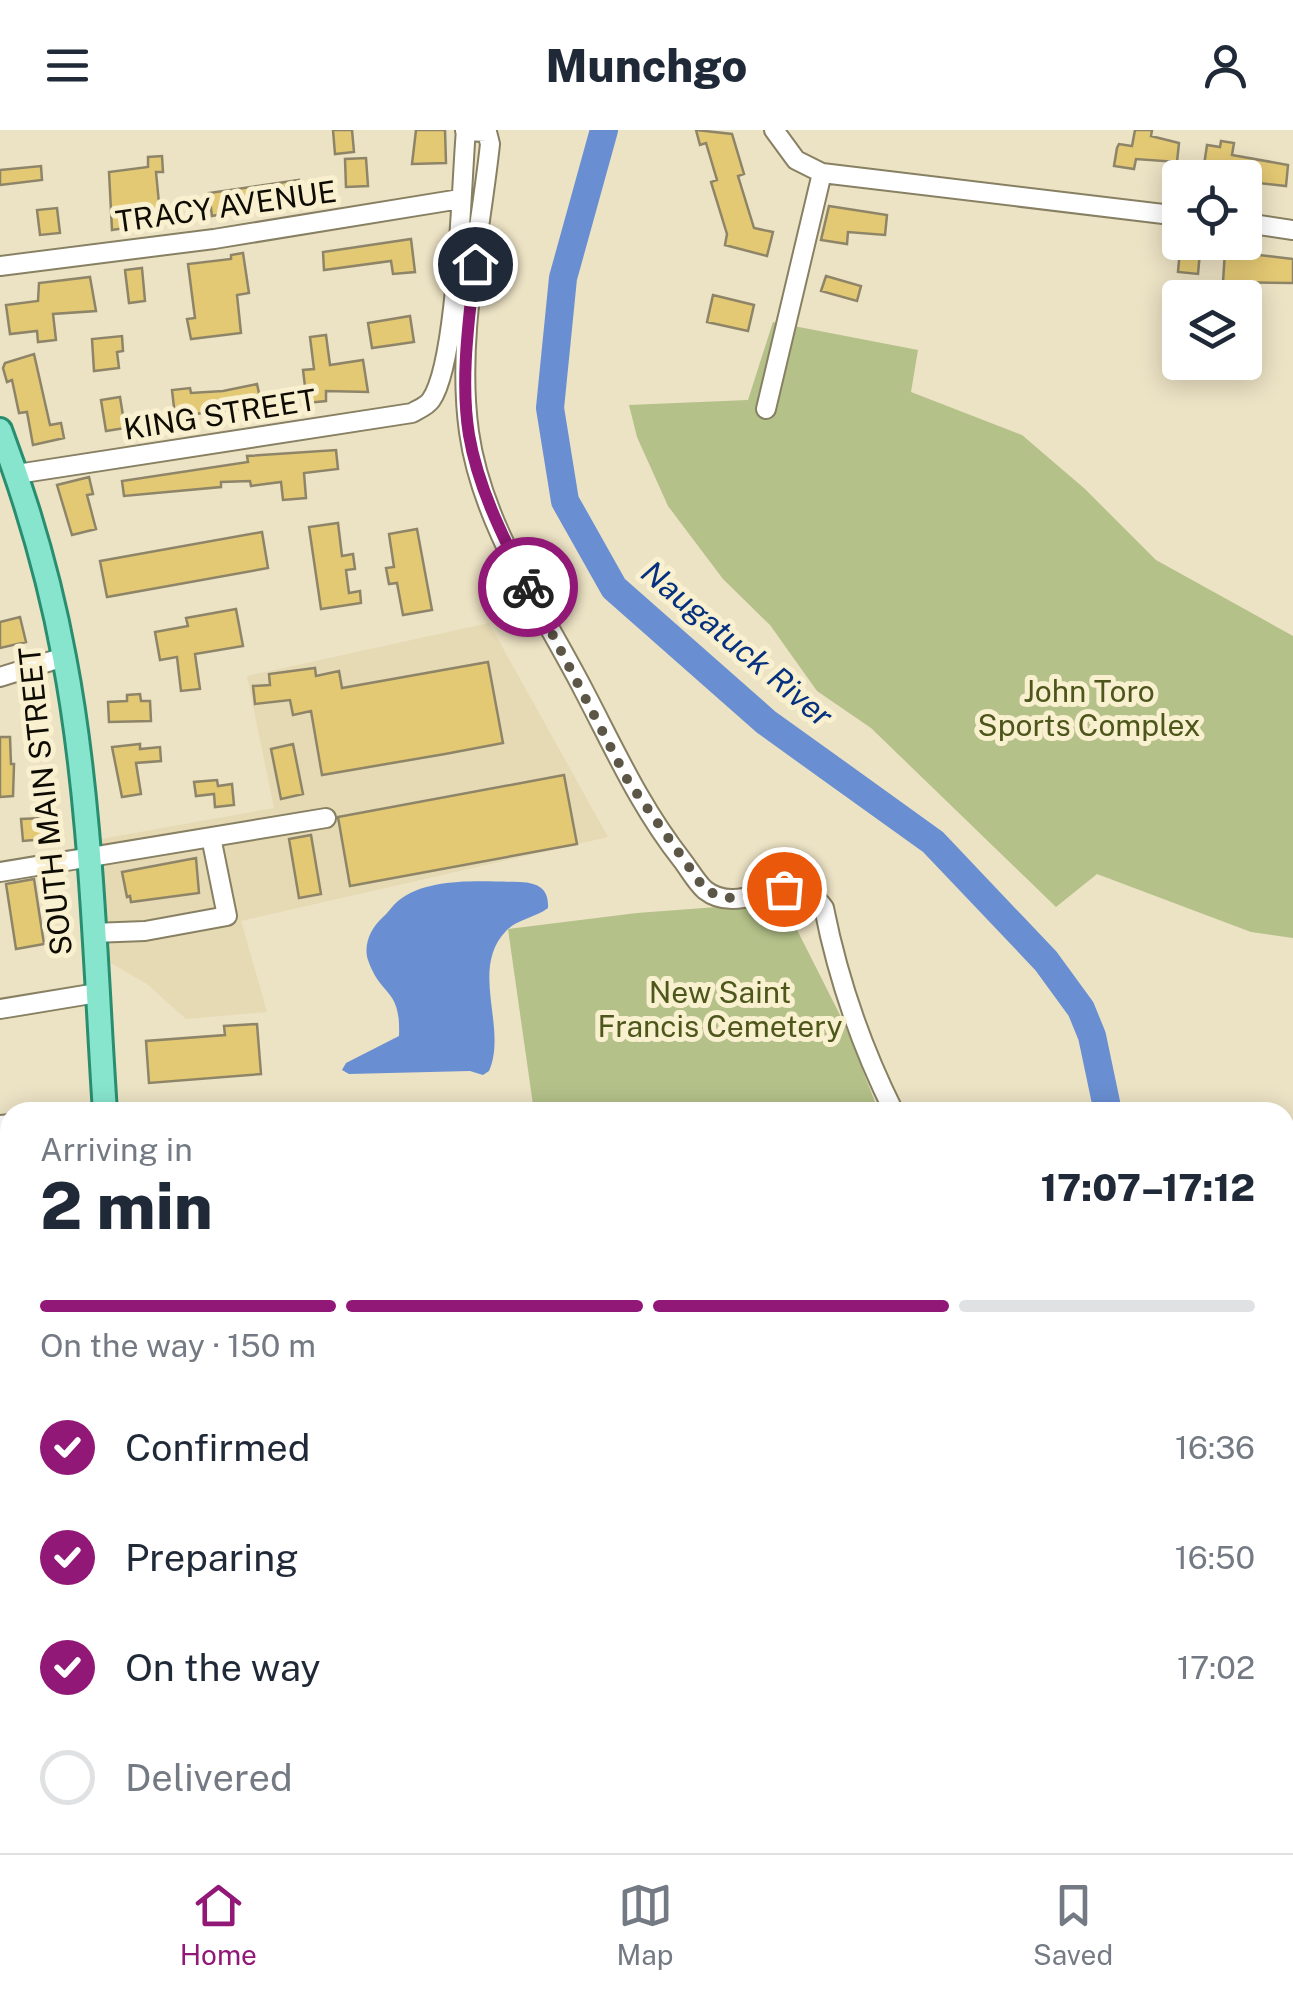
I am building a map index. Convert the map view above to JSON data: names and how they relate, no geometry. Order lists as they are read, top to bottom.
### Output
{
  "streets": {
    "main road": ["SOUTH MAIN STREET"],
    "street": ["TRACY AVENUE", "KING STREET"]
  },
  "crossings": [
    ["TRACY AVENUE", "KING STREET"],
    ["KING STREET", "SOUTH MAIN STREET"]
  ],
  "water": ["Naugatuck River"],
  "parks": ["John Toro Sports Complex", "New Saint Francis Cemetery"],
  "page": {
    "header": "Munchgo",
    "heading": ["2 min", "Arriving in", "17:07–17:12"],
    "bar": "On the way · 150 m",
    "list": [
      ["Confirmed", "16:36"],
      ["Preparing", "16:50"],
      ["On the way", "17:02"],
      "Delivered"
    ],
    "tabs": ["Home", "Map", "Saved"]
  }
}
